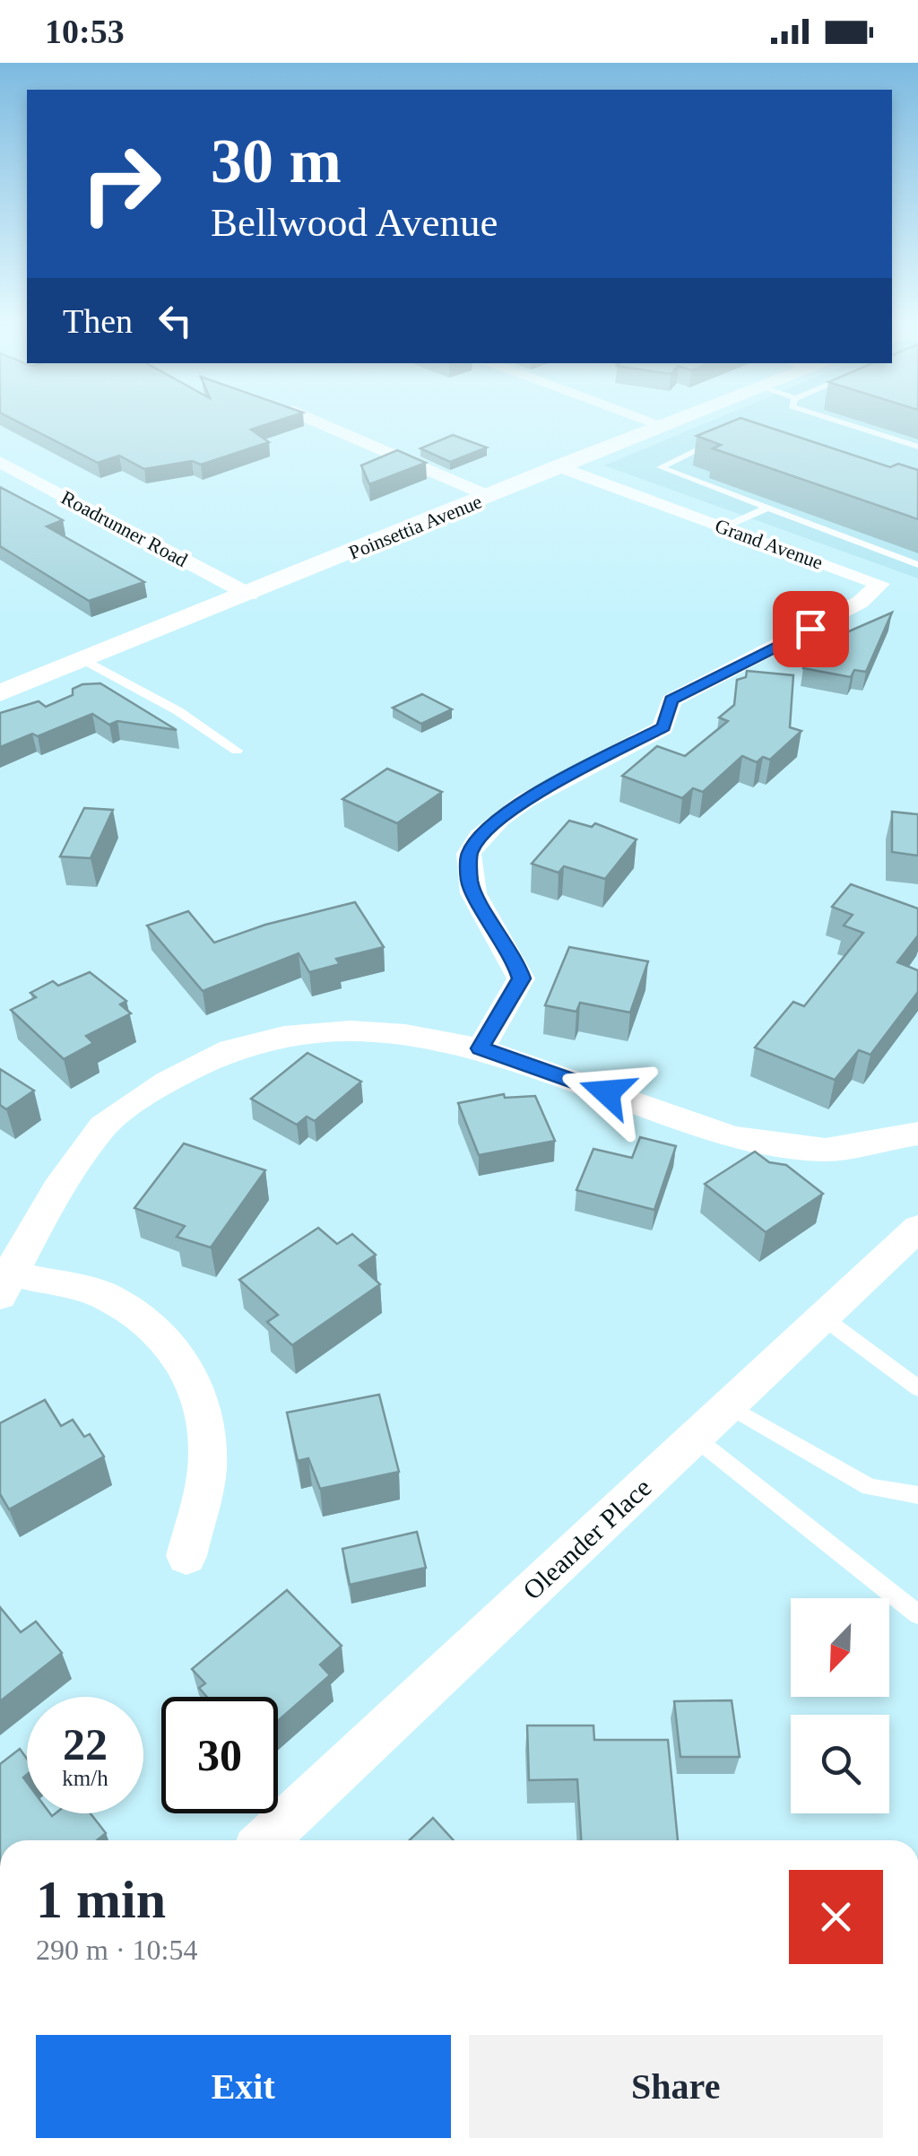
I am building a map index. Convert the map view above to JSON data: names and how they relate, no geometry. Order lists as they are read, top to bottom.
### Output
{
  "streets": {
    "street": [
      "Poinsettia Avenue",
      "Roadrunner Road",
      "Grand Avenue",
      "Oleander Place"
    ]
  },
  "crossings": [
    ["Poinsettia Avenue", "Roadrunner Road"],
    ["Poinsettia Avenue", "Grand Avenue"]
  ],
  "north": "bottom left",
  "page": {
    "status": "10:53",
    "turn": ["30 m", "Bellwood Avenue"],
    "then": "Then",
    "speed": "22 km/h",
    "limit": "30",
    "heading": ["1 min", "290 m · 10:54"],
    "buttons": ["Exit", "Share"]
  }
}
